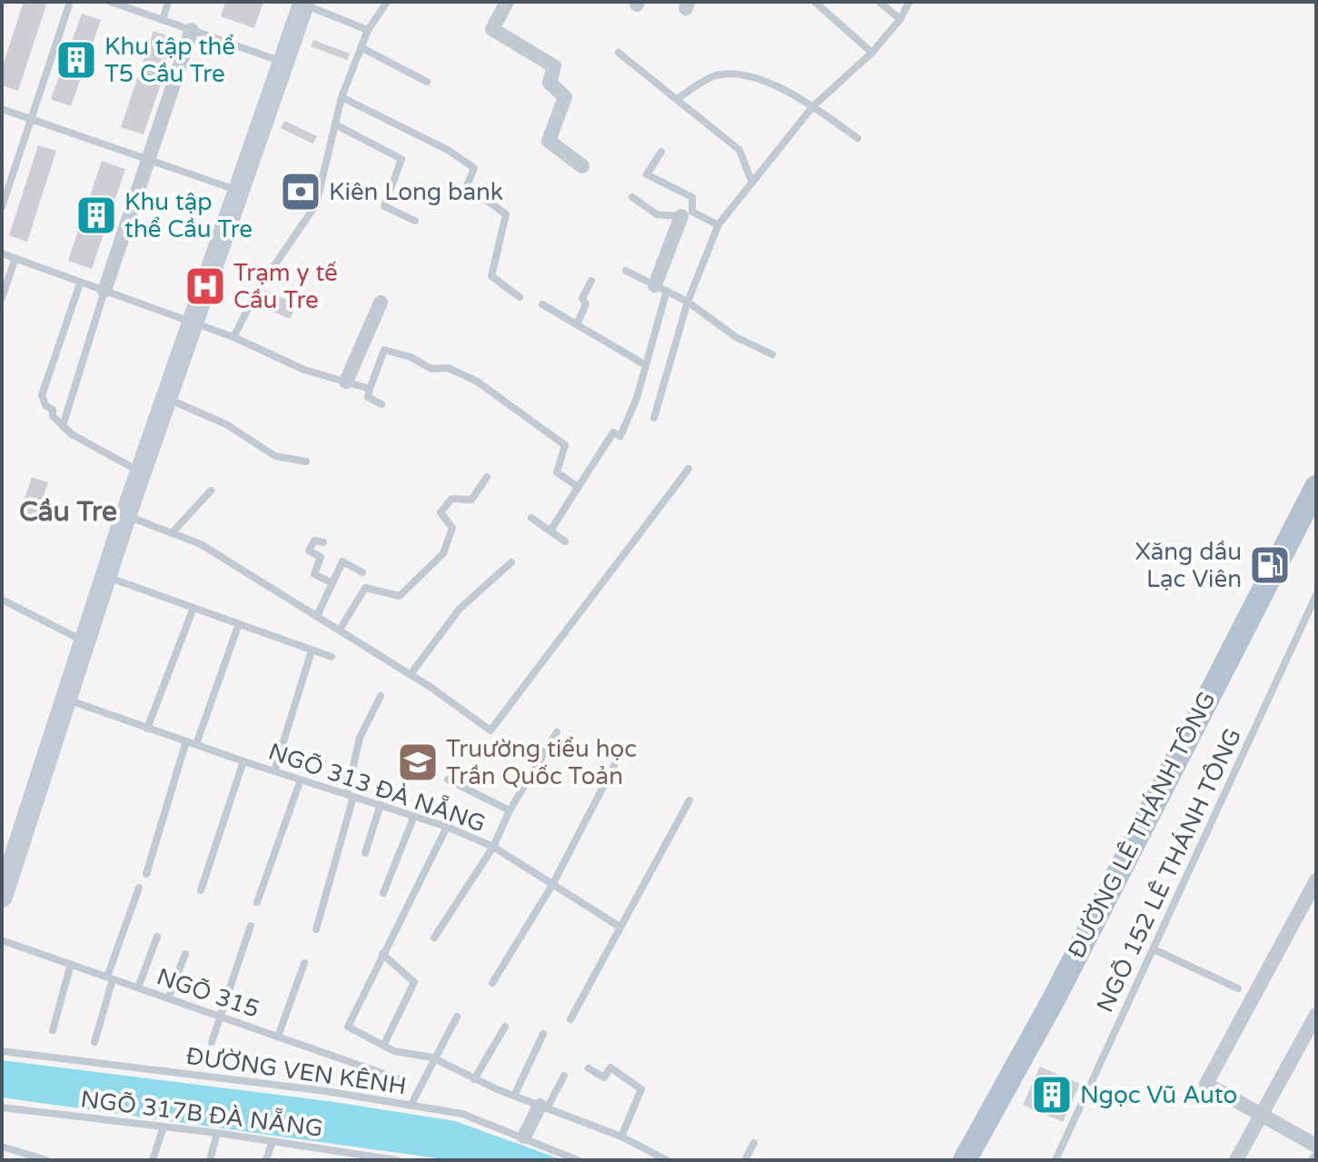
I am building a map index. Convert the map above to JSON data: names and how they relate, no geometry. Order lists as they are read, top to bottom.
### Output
{
  "streets": {
    "main road": ["ĐƯỜNG LÊ THÁNH TÔNG"],
    "lane": [
      "NGÕ 313 ĐÀ NẴNG",
      "NGÕ 152 LÊ THÁNH TÔNG",
      "NGÕ 315",
      "ĐƯỜNG VEN KÊNH",
      "NGÕ 317B ĐÀ NẴNG"
    ]
  },
  "districts": ["Cầu Tre"],
  "places": {
    "building": ["Khu tập thể T5 Cầu Tre", "Khu tập thể Cầu Tre", "Ngọc Vũ Auto"],
    "bank": ["Kiên Long bank"],
    "hospital": ["Trạm y tế Cầu Tre"],
    "fuel station": ["Xăng dầu Lạc Viên"],
    "school or university": ["Truường tiểu học Trần Quốc Toản"]
  }
}
